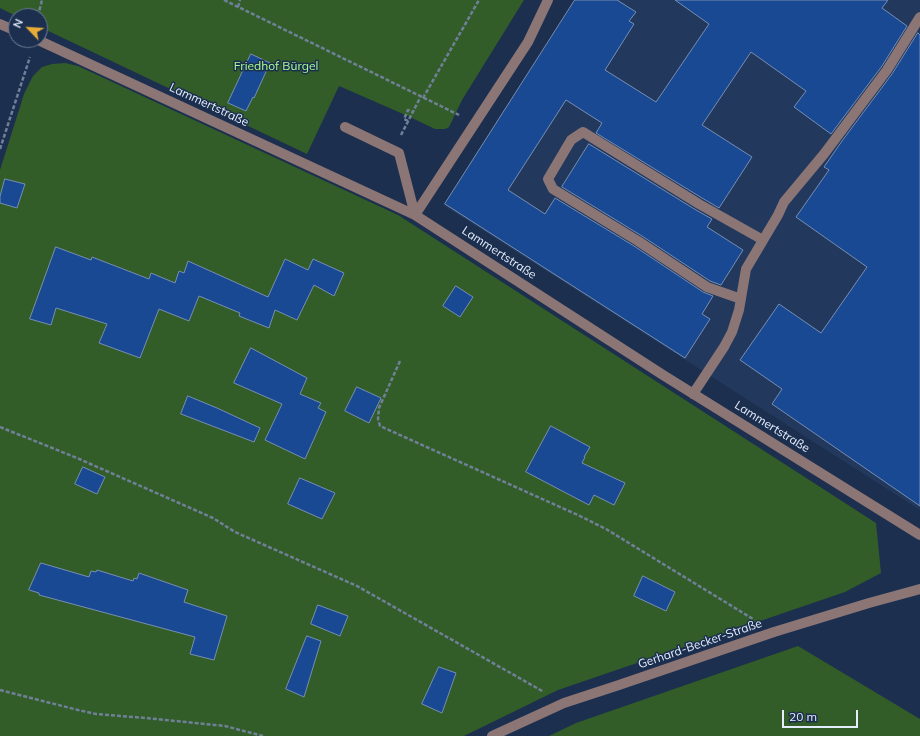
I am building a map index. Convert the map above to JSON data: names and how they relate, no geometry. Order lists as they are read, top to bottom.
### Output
{
  "streets": {
    "street": ["Lammertstraße", "Gerhard-Becker-Straße"]
  },
  "parks": ["Friedhof Bürgel"],
  "scale_bar": "20 m",
  "north": "top left"
}
